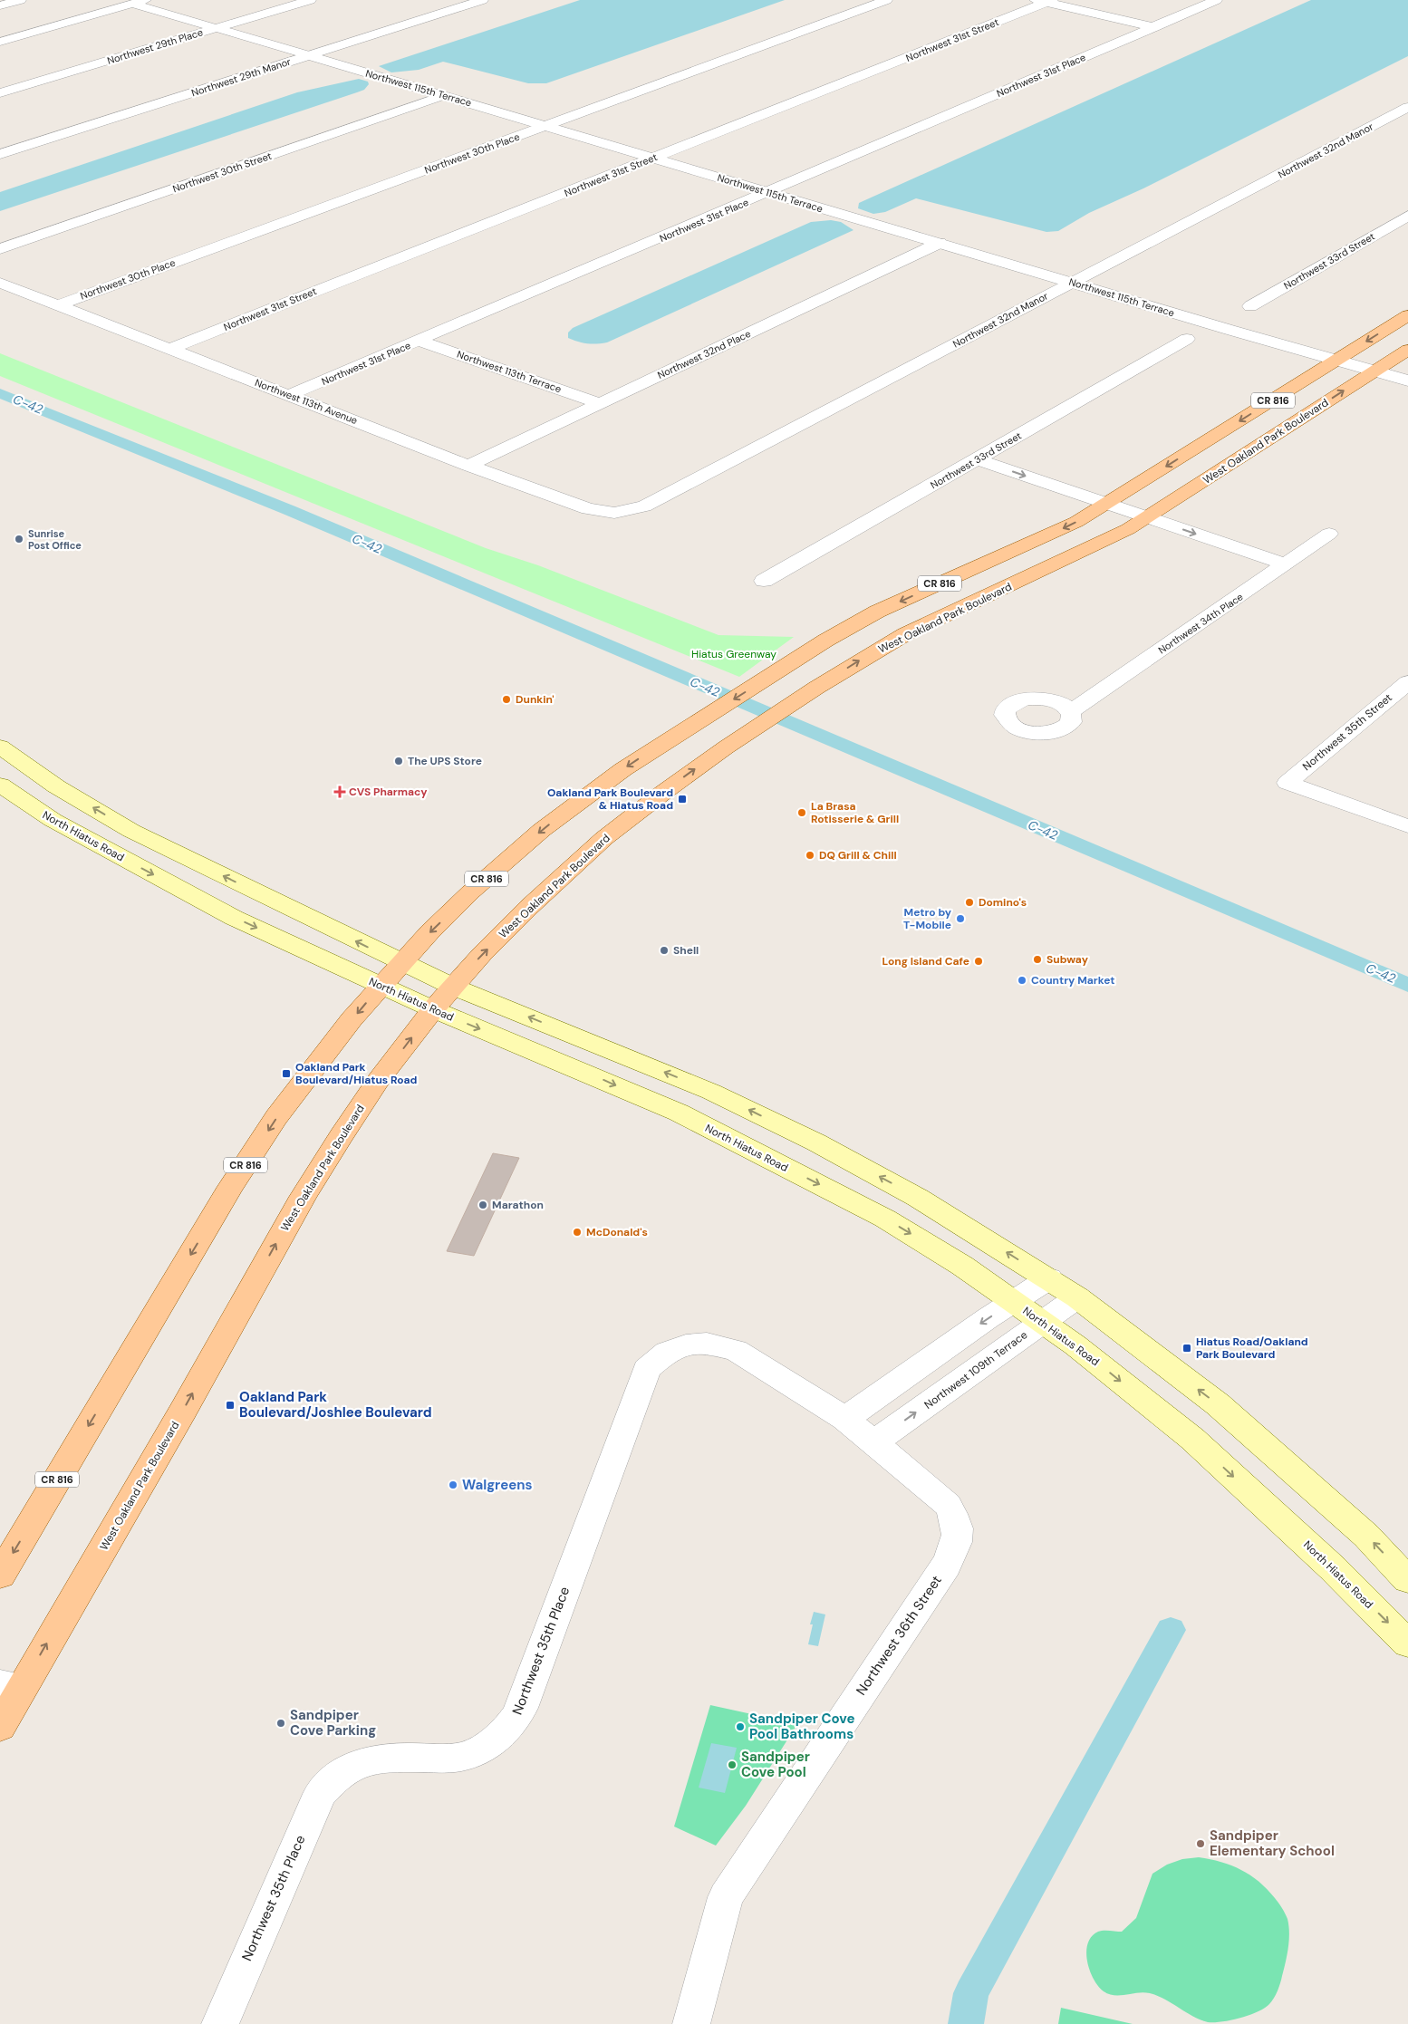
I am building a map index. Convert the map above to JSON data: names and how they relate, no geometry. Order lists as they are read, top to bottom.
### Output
{
  "streets": {
    "main road": ["CR 816", "West Oakland Park Boulevard", "North Hiatus Road"],
    "street": [
      "Northwest 31st Street",
      "Northwest 29th Place",
      "Northwest 31st Place",
      "Northwest 29th Manor",
      "Northwest 115th Terrace",
      "Northwest 32nd Manor",
      "Northwest 30th Place",
      "Northwest 30th Street",
      "Northwest 33rd Street",
      "Northwest 32nd Place",
      "Northwest 113th Terrace",
      "Northwest 113th Avenue",
      "Northwest 34th Place",
      "Northwest 35th Street",
      "Northwest 109th Terrace",
      "Northwest 36th Street",
      "Northwest 35th Place"
    ]
  },
  "crossings": [
    ["Northwest 31st Street", "Northwest 115th Terrace"],
    ["Northwest 31st Street", "Northwest 113th Avenue"],
    ["Northwest 29th Place", "Northwest 115th Terrace"],
    ["Northwest 31st Place", "Northwest 115th Terrace"],
    ["Northwest 31st Place", "Northwest 113th Terrace"],
    ["Northwest 31st Place", "Northwest 113th Avenue"],
    ["Northwest 29th Manor", "Northwest 115th Terrace"],
    ["Northwest 115th Terrace", "Northwest 32nd Manor"],
    ["Northwest 115th Terrace", "Northwest 30th Place"],
    ["Northwest 115th Terrace", "Northwest 30th Street"],
    ["Northwest 115th Terrace", "Northwest 32nd Place"],
    ["Northwest 115th Terrace", "CR 816"],
    ["Northwest 115th Terrace", "West Oakland Park Boulevard"],
    ["Northwest 32nd Manor", "Northwest 113th Avenue"],
    ["Northwest 30th Place", "Northwest 113th Avenue"],
    ["Northwest 32nd Place", "Northwest 113th Terrace"],
    ["Northwest 32nd Place", "Northwest 113th Avenue"],
    ["CR 816", "North Hiatus Road"],
    ["West Oakland Park Boulevard", "North Hiatus Road"],
    ["North Hiatus Road", "Northwest 109th Terrace"],
    ["Northwest 109th Terrace", "Northwest 36th Street"]
  ],
  "water": ["C-42"],
  "parks": ["Hiatus Greenway"],
  "places": {
    "other": [
      "Sunrise Post Office",
      "Dunkin'",
      "The UPS Store",
      "La Brasa Rotisserie & Grill",
      "DQ Grill & Chill",
      "Domino's",
      "Metro by T-Mobile",
      "Shell",
      "Subway",
      "Long Island Cafe",
      "Country Market",
      "Marathon",
      "McDonald's",
      "Walgreens",
      "Sandpiper Cove Parking",
      "Sandpiper Cove Pool Bathrooms",
      "Sandpiper Cove Pool",
      "Sandpiper Elementary School"
    ],
    "health": ["CVS Pharmacy"],
    "transit": [
      "Oakland Park Boulevard & Hiatus Road",
      "Oakland Park Boulevard/Hiatus Road",
      "Hiatus Road/Oakland Park Boulevard",
      "Oakland Park Boulevard/Joshlee Boulevard"
    ]
  }
}
